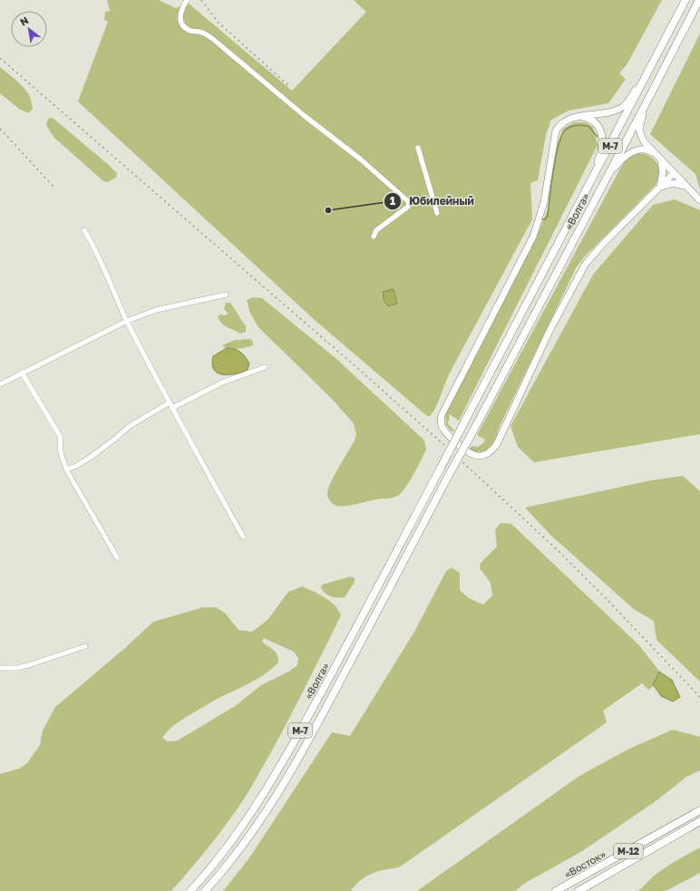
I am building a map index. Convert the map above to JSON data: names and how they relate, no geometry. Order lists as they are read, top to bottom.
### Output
{
  "streets": {
    "highway": [
      "М-7",
      "«Волга»",
      "М-12",
      "«Восток»"
    ]
  },
  "places": ["Юбилейный"],
  "north": "top left"
}
